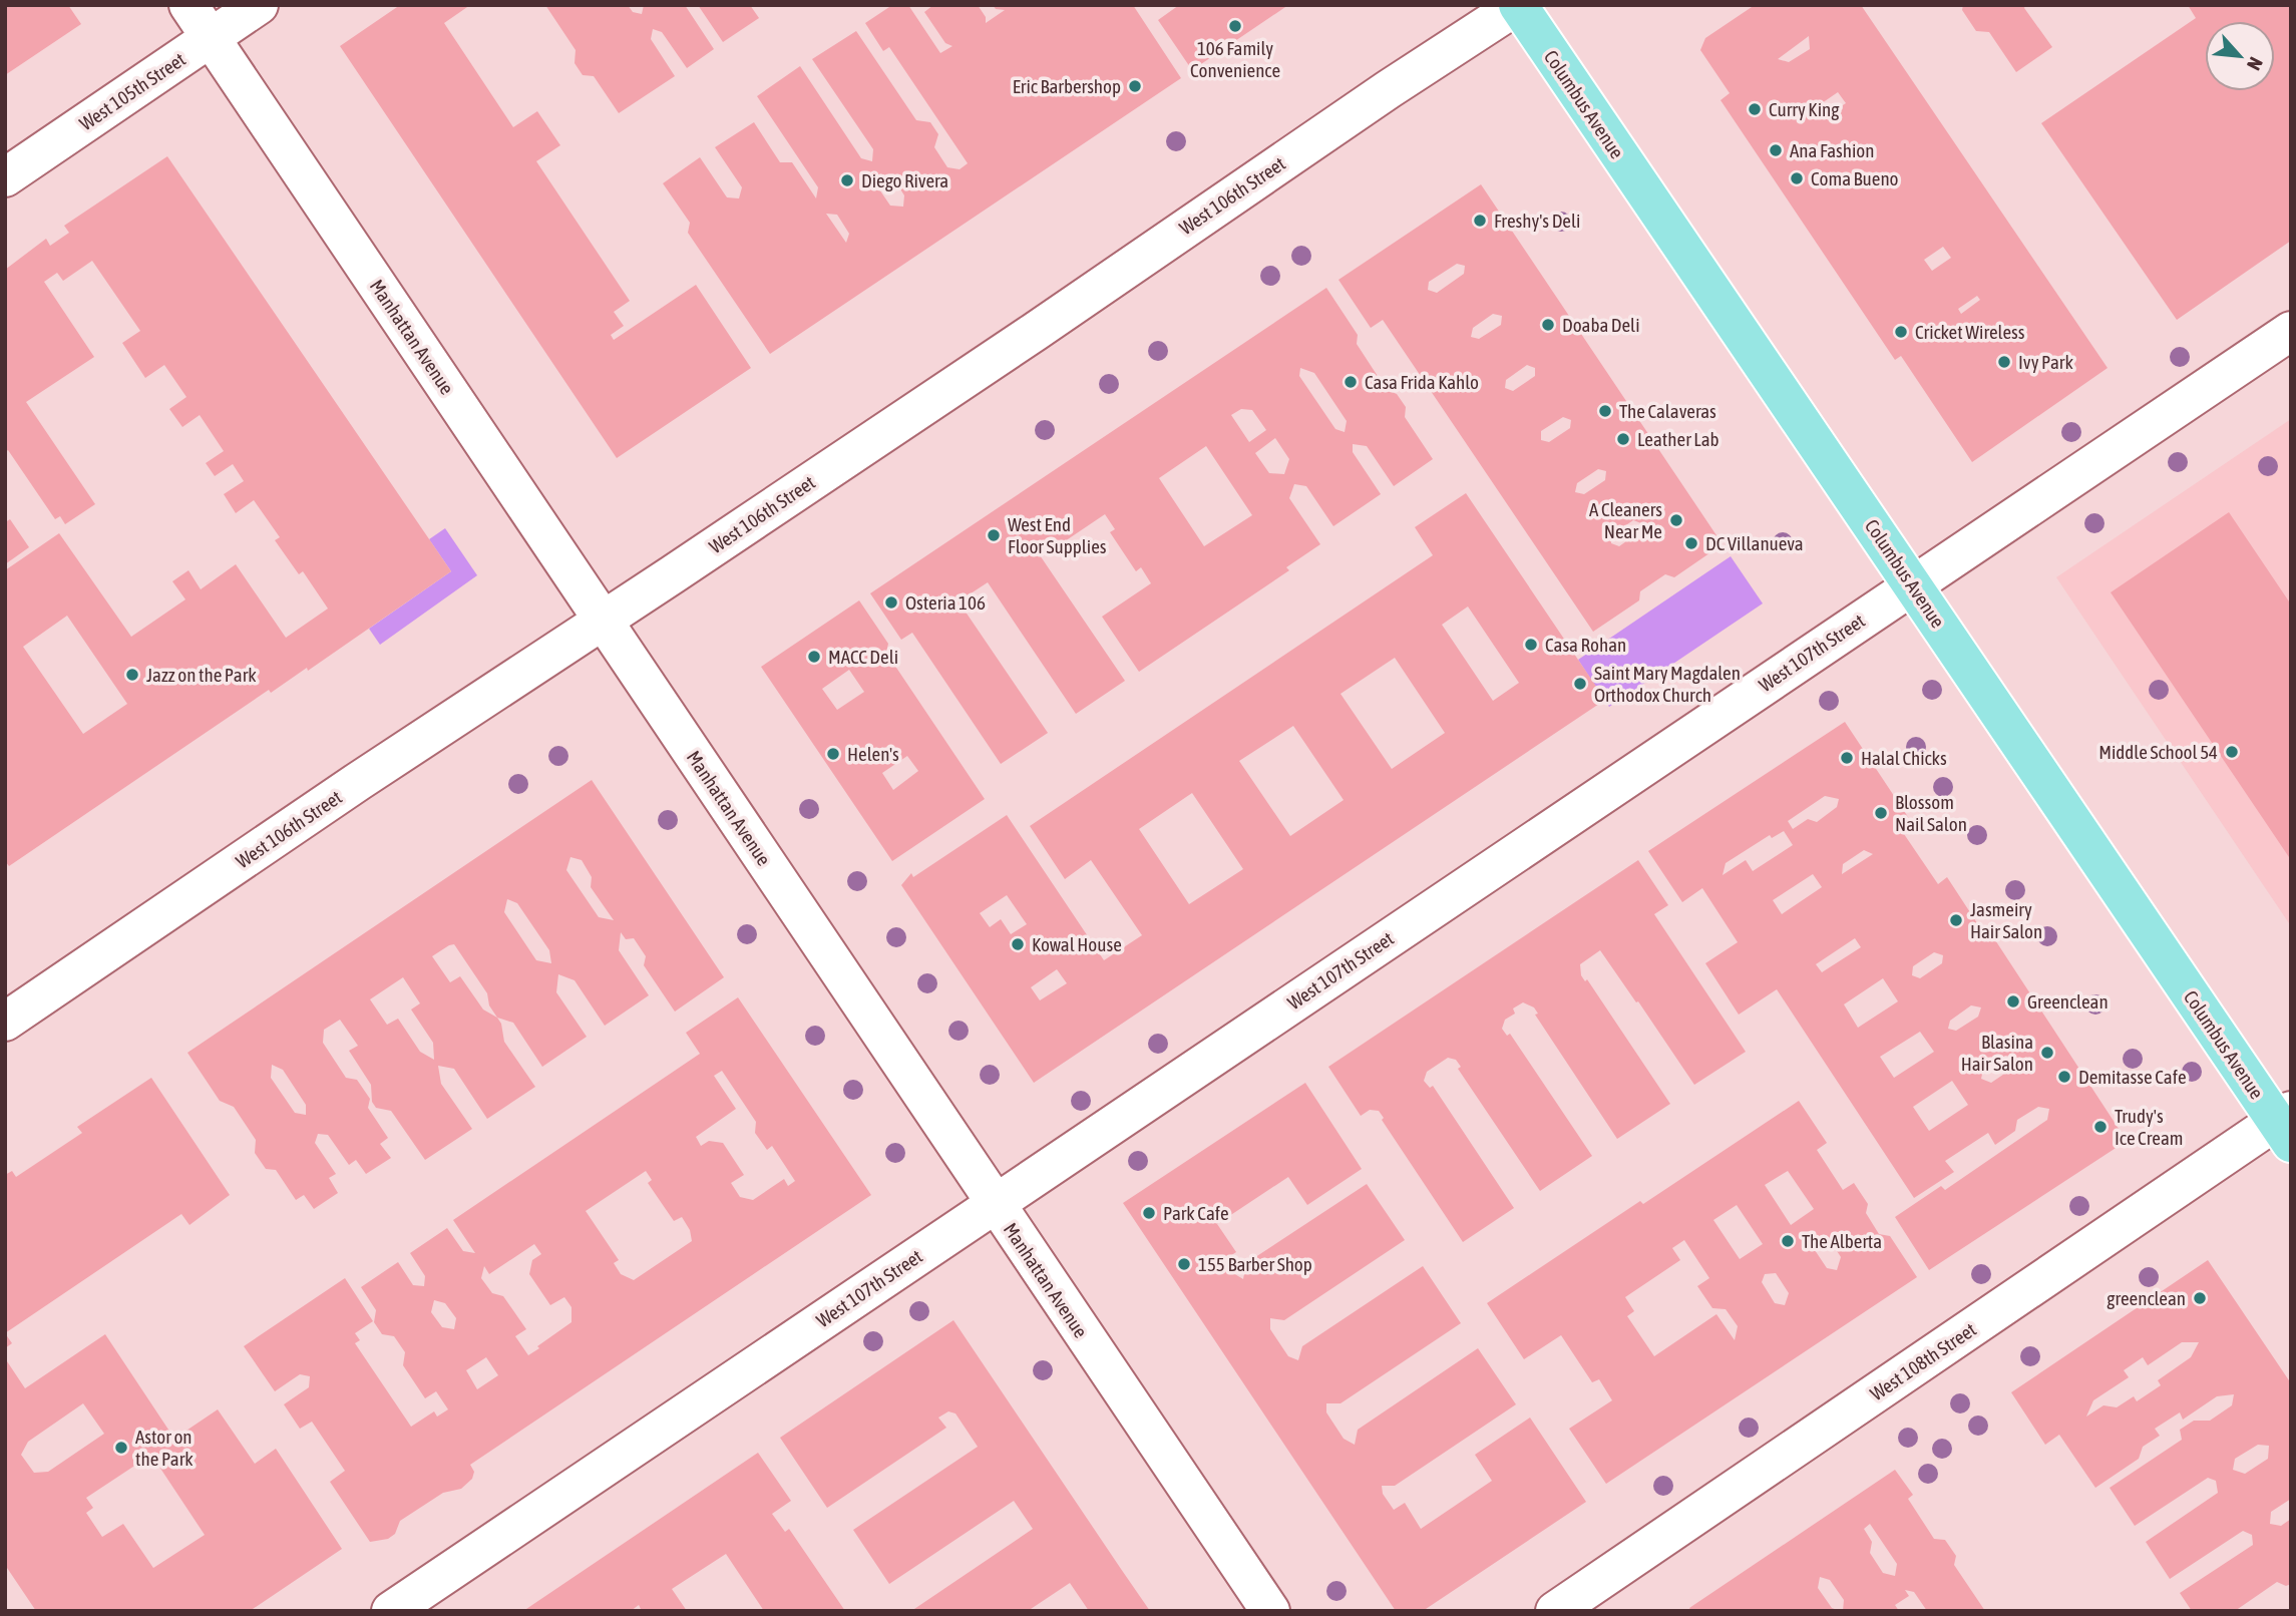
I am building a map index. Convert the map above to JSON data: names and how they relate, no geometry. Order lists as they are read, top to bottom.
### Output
{
  "streets": {
    "main road": ["Columbus Avenue"],
    "street": [
      "West 105th Street",
      "West 106th Street",
      "Manhattan Avenue",
      "West 107th Street",
      "West 108th Street"
    ]
  },
  "crossings": [
    ["West 105th Street", "Manhattan Avenue"],
    ["Columbus Avenue", "West 106th Street"],
    ["Columbus Avenue", "West 107th Street"],
    ["Columbus Avenue", "West 108th Street"],
    ["West 106th Street", "Manhattan Avenue"],
    ["Manhattan Avenue", "West 107th Street"]
  ],
  "places": [
    "106 Family Convenience",
    "Eric Barbershop",
    "Curry King",
    "Ana Fashion",
    "Coma Bueno",
    "Diego Rivera",
    "Freshy's Deli",
    "Doaba Deli",
    "Cricket Wireless",
    "Ivy Park",
    "Casa Frida Kahlo",
    "The Calaveras",
    "Leather Lab",
    "A Cleaners Near Me",
    "West End Floor Supplies",
    "DC Villanueva",
    "Osteria 106",
    "Casa Rohan",
    "MACC Deli",
    "Jazz on the Park",
    "Saint Mary Magdalen Orthodox Church",
    "Middle School 54",
    "Helen's",
    "Halal Chicks",
    "Blossom Nail Salon",
    "Jasmeiry Hair Salon",
    "Kowal House",
    "Greenclean",
    "Blasina Hair Salon",
    "Demitasse Cafe",
    "Trudy's Ice Cream",
    "Park Cafe",
    "The Alberta",
    "155 Barber Shop",
    "greenclean",
    "Astor on the Park"
  ],
  "north": "bottom right"
}
